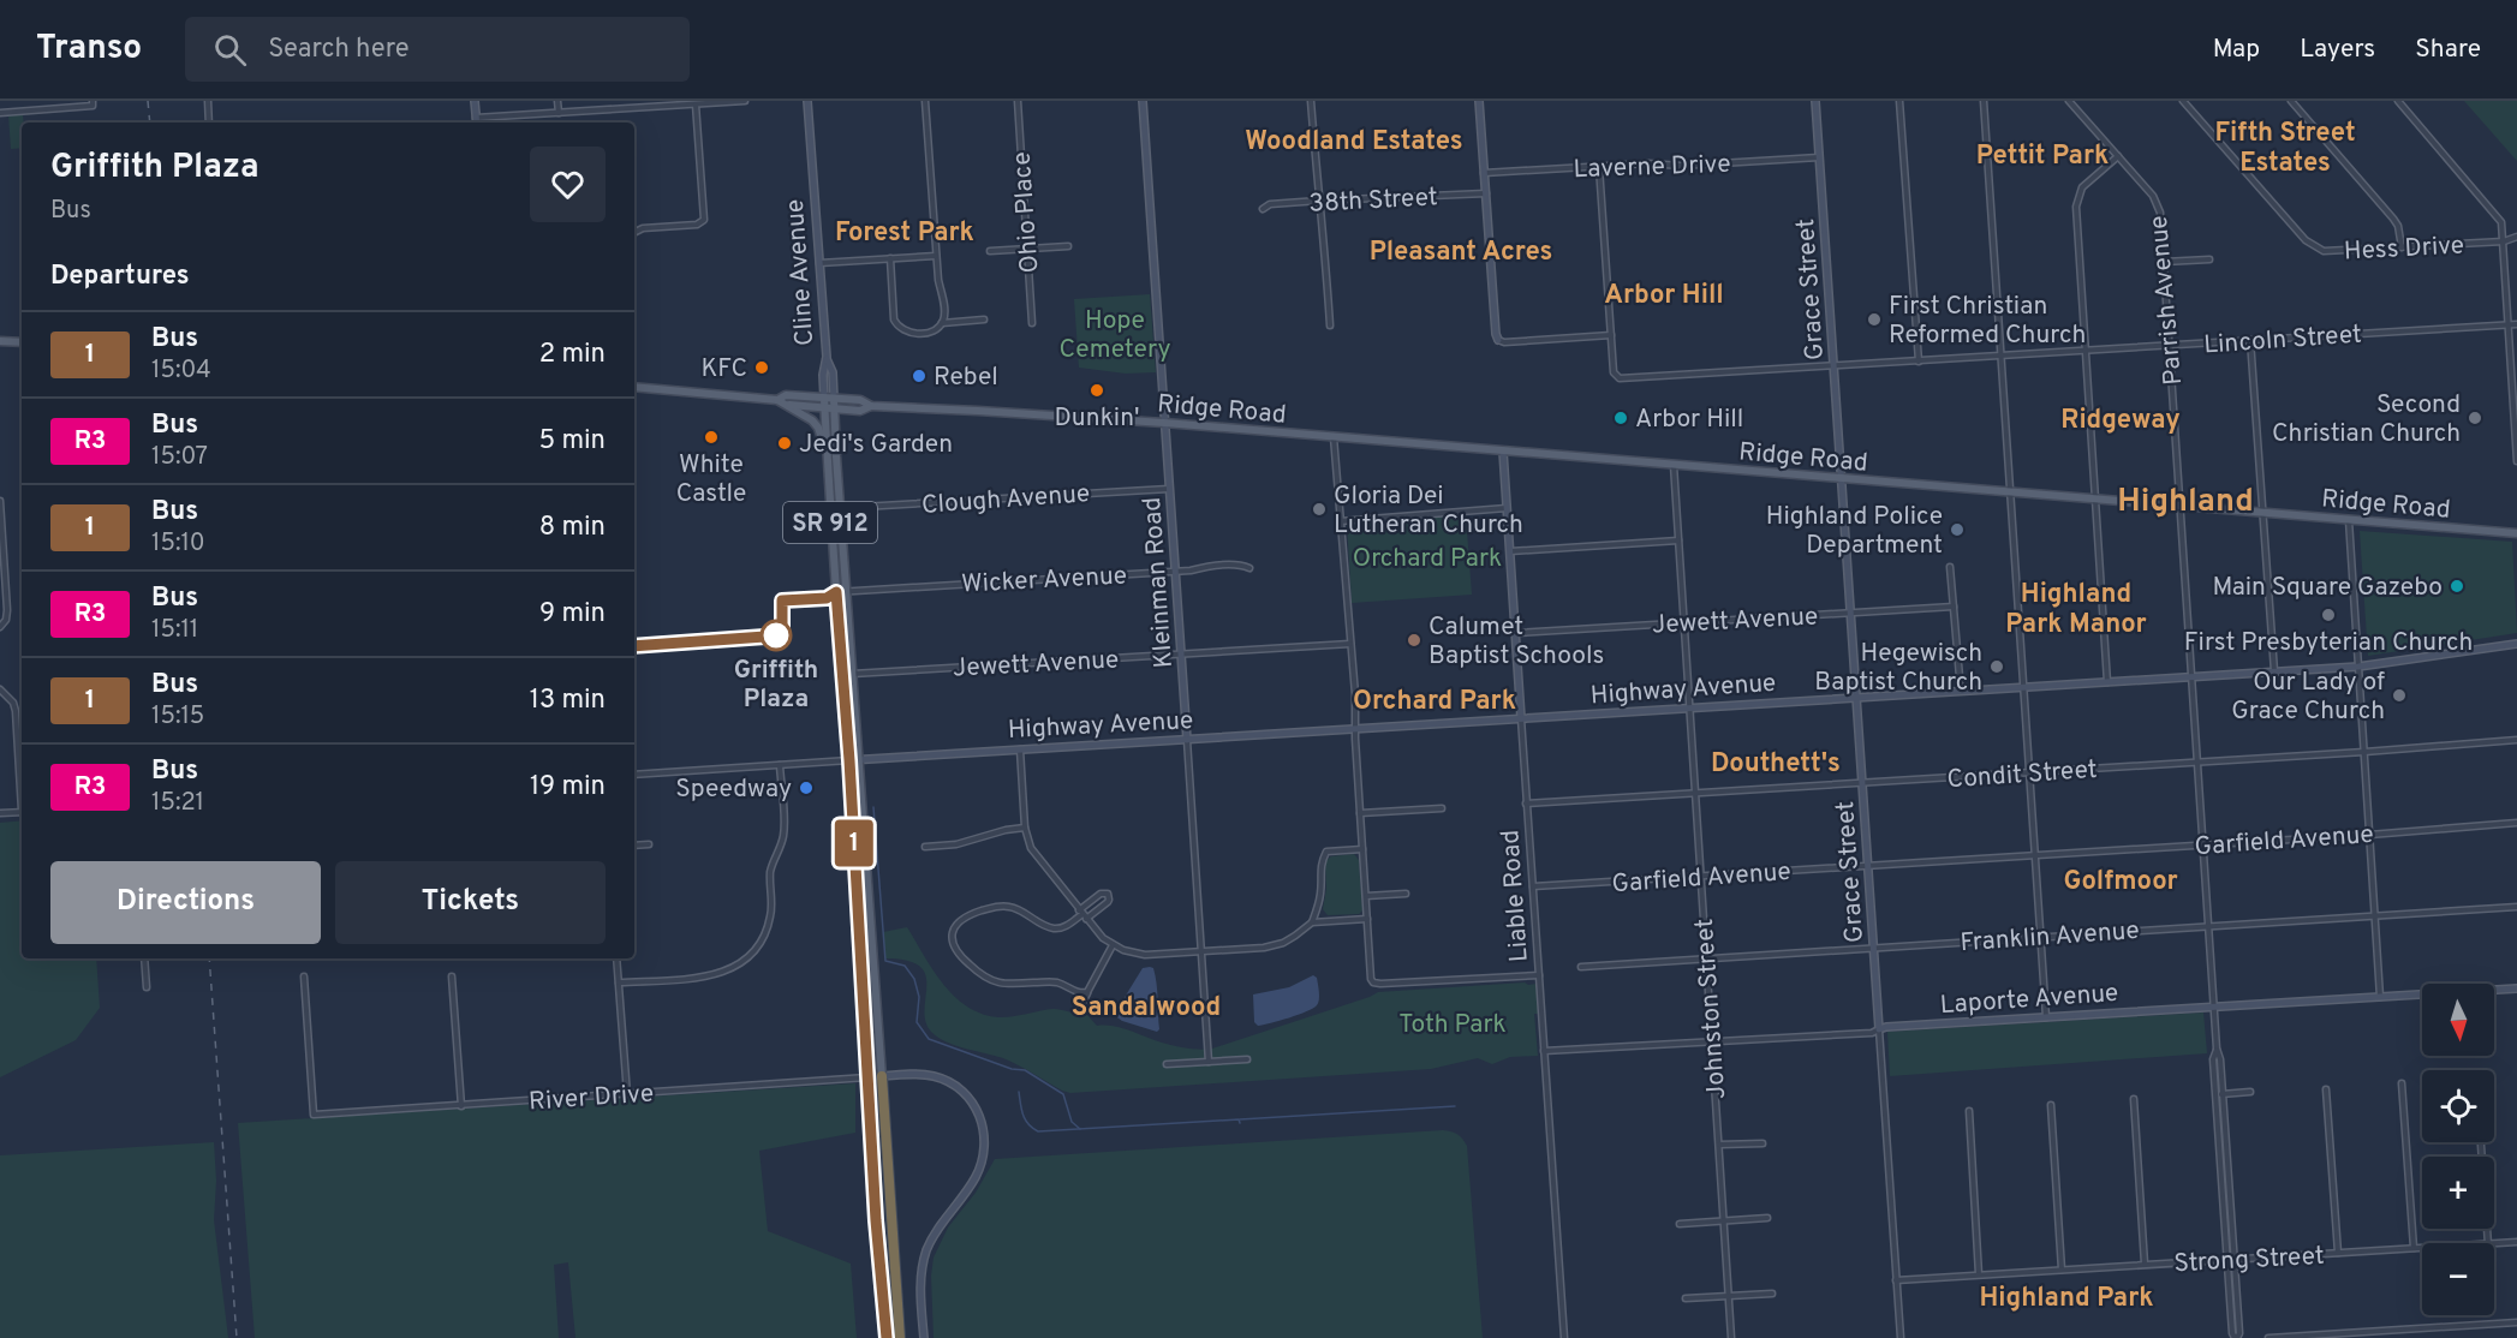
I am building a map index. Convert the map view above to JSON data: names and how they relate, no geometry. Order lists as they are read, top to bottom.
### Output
{
  "streets": {
    "highway": ["Cline Avenue", "SR 912"],
    "main road": ["Ridge Road"],
    "street": [
      "Laverne Drive",
      "38th Street",
      "Ohio Place",
      "Hess Drive",
      "Grace Street",
      "Parrish Avenue",
      "Lincoln Street",
      "Clough Avenue",
      "Wicker Avenue",
      "Kleinman Road",
      "Jewett Avenue",
      "Highway Avenue",
      "Condit Street",
      "Garfield Avenue",
      "Liable Road",
      "Franklin Avenue",
      "Laporte Avenue",
      "Johnston Street",
      "River Drive",
      "Strong Street"
    ]
  },
  "crossings": [
    ["Laverne Drive", "Grace Street"],
    ["Cline Avenue", "Ridge Road"],
    ["Cline Avenue", "Clough Avenue"],
    ["Cline Avenue", "Wicker Avenue"],
    ["Cline Avenue", "Jewett Avenue"],
    ["Cline Avenue", "Highway Avenue"],
    ["Cline Avenue", "River Drive"],
    ["Grace Street", "Lincoln Street"],
    ["Grace Street", "Ridge Road"],
    ["Grace Street", "Jewett Avenue"],
    ["Grace Street", "Highway Avenue"],
    ["Grace Street", "Condit Street"],
    ["Grace Street", "Garfield Avenue"],
    ["Grace Street", "Franklin Avenue"],
    ["Grace Street", "Laporte Avenue"],
    ["Grace Street", "Strong Street"],
    ["Parrish Avenue", "Lincoln Street"],
    ["Parrish Avenue", "Ridge Road"],
    ["Parrish Avenue", "Highway Avenue"],
    ["Parrish Avenue", "Condit Street"],
    ["Parrish Avenue", "Garfield Avenue"],
    ["Parrish Avenue", "Franklin Avenue"],
    ["Parrish Avenue", "Laporte Avenue"],
    ["Parrish Avenue", "Strong Street"],
    ["Ridge Road", "Kleinman Road"],
    ["Ridge Road", "Liable Road"],
    ["Ridge Road", "Johnston Street"],
    ["Clough Avenue", "Kleinman Road"],
    ["Wicker Avenue", "Kleinman Road"],
    ["Kleinman Road", "Jewett Avenue"],
    ["Kleinman Road", "Highway Avenue"],
    ["Jewett Avenue", "Liable Road"],
    ["Jewett Avenue", "Johnston Street"],
    ["Highway Avenue", "Liable Road"],
    ["Highway Avenue", "Johnston Street"],
    ["Condit Street", "Liable Road"],
    ["Condit Street", "Johnston Street"],
    ["Garfield Avenue", "Liable Road"],
    ["Garfield Avenue", "Johnston Street"],
    ["Liable Road", "Laporte Avenue"],
    ["Franklin Avenue", "Johnston Street"],
    ["Laporte Avenue", "Johnston Street"]
  ],
  "districts": [
    "Fifth Street Estates",
    "Woodland Estates",
    "Pettit Park",
    "Forest Park",
    "Pleasant Acres",
    "Arbor Hill",
    "Ridgeway",
    "Highland",
    "Highland Park Manor",
    "Orchard Park",
    "Douthett's",
    "Golfmoor",
    "Sandalwood",
    "Highland Park"
  ],
  "parks": ["Hope Cemetery", "Orchard Park", "Toth Park"],
  "places": [
    "First Christian Reformed Church",
    "KFC",
    "Rebel",
    "Dunkin'",
    "Arbor Hill",
    "Second Christian Church",
    "White Castle",
    "Jedi's Garden",
    "Gloria Dei Lutheran Church",
    "Highland Police Department",
    "Main Square Gazebo",
    "First Presbyterian Church",
    "Griffith Plaza",
    "Calumet Baptist Schools",
    "Hegewisch Baptist Church",
    "Our Lady of Grace Church",
    "Speedway"
  ],
  "lines": ["bus line 1"],
  "north": "bottom",
  "page": {
    "header": "Transo",
    "search": "Search here",
    "nav": ["Map", "Layers", "Share"],
    "on_map": "1",
    "heading": [
      ["Griffith Plaza", "Bus"],
      "Departures"
    ],
    "list": [
      {
        "mark": "1",
        "name": "Bus",
        "note": "15:04",
        "value": "2 min"
      },
      {
        "mark": "R3",
        "name": "Bus",
        "note": "15:07",
        "value": "5 min"
      },
      {
        "mark": "1",
        "name": "Bus",
        "note": "15:10",
        "value": "8 min"
      },
      {
        "mark": "R3",
        "name": "Bus",
        "note": "15:11",
        "value": "9 min"
      },
      {
        "mark": "1",
        "name": "Bus",
        "note": "15:15",
        "value": "13 min"
      },
      {
        "mark": "R3",
        "name": "Bus",
        "note": "15:21",
        "value": "19 min"
      }
    ],
    "buttons": ["Directions", "Tickets"],
    "map_buttons": ["+", "−"]
  }
}
